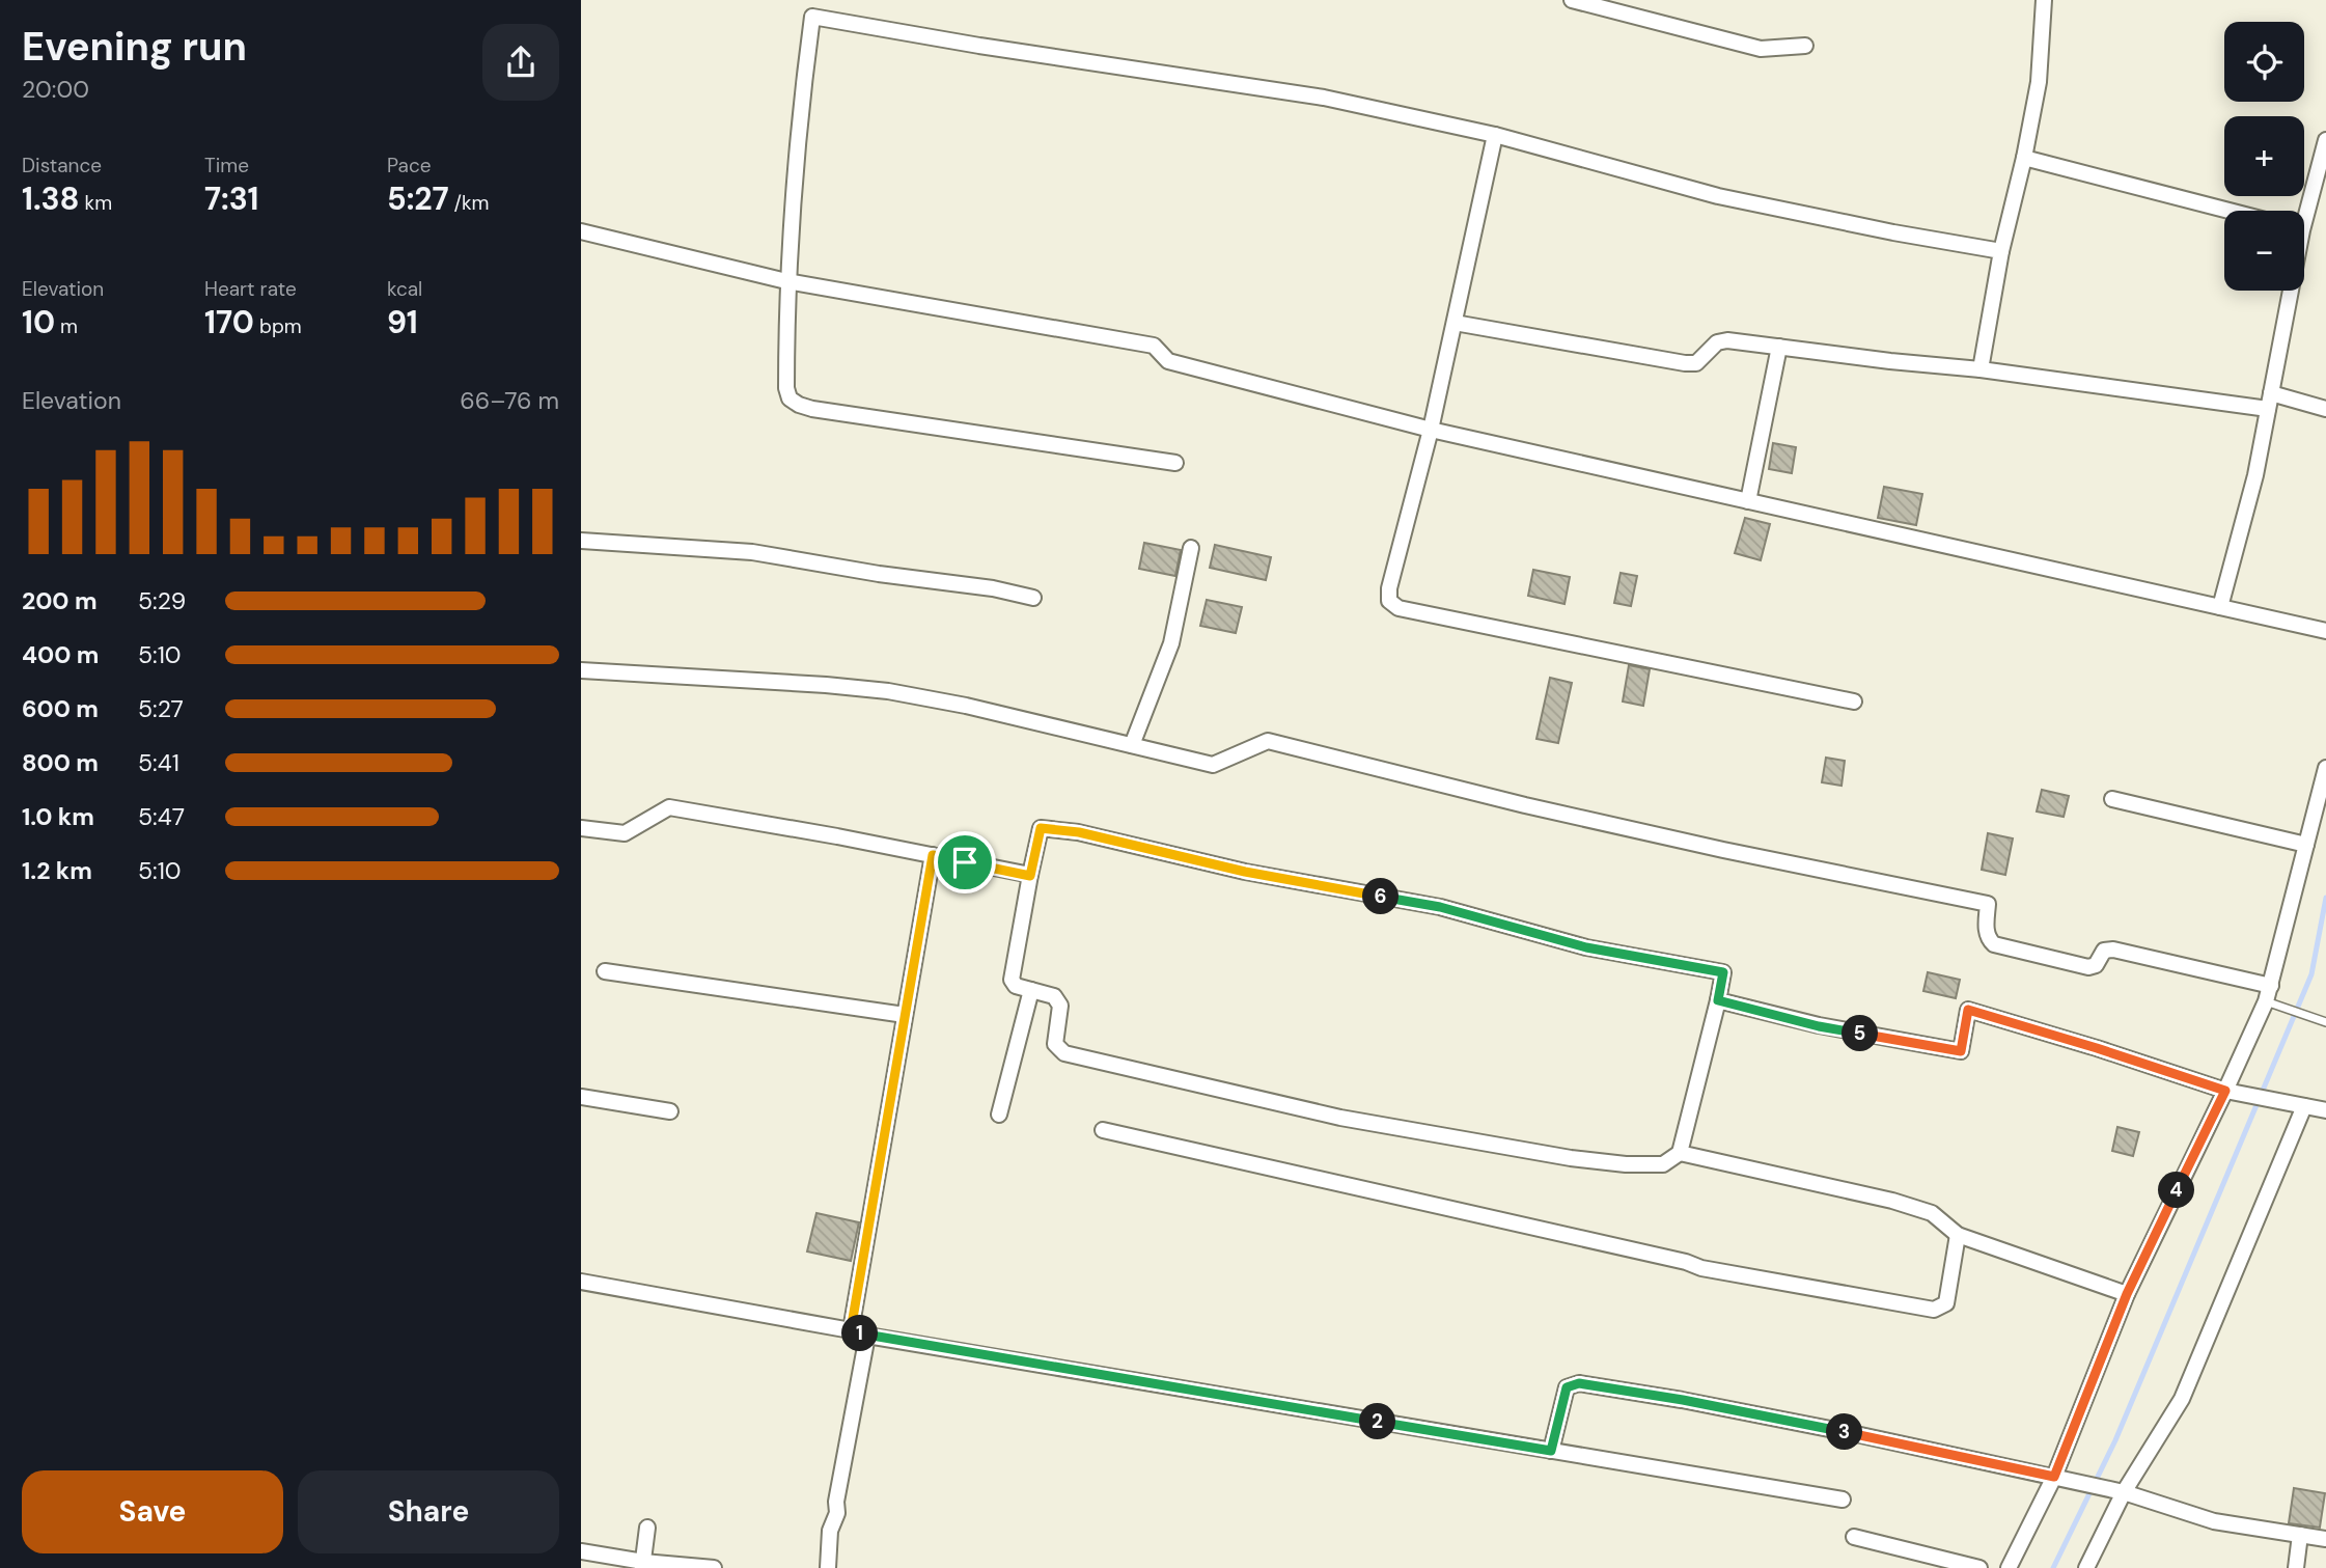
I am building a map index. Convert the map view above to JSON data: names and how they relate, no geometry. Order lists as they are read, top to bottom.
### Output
{
  "page": {
    "heading": ["Evening run", "20:00"],
    "map_buttons": ["+", "−"],
    "stats": [
      ["Distance", "1.38 km"],
      ["Time", "7:31"],
      ["Pace", "5:27 /km"],
      ["Elevation", "10 m"],
      ["Heart rate", "170 bpm"],
      ["kcal", "91"]
    ],
    "chart": ["Elevation", "66–76 m"],
    "list": [
      {
        "name": "200 m",
        "note": "5:29"
      },
      {
        "name": "400 m",
        "note": "5:10"
      },
      {
        "name": "600 m",
        "note": "5:27"
      },
      {
        "name": "800 m",
        "note": "5:41"
      },
      {
        "name": "1.0 km",
        "note": "5:47"
      },
      {
        "name": "1.2 km",
        "note": "5:10"
      }
    ],
    "pins": [
      "6",
      "5",
      "4",
      "1",
      "2",
      "3"
    ],
    "buttons": ["Save", "Share"]
  }
}
